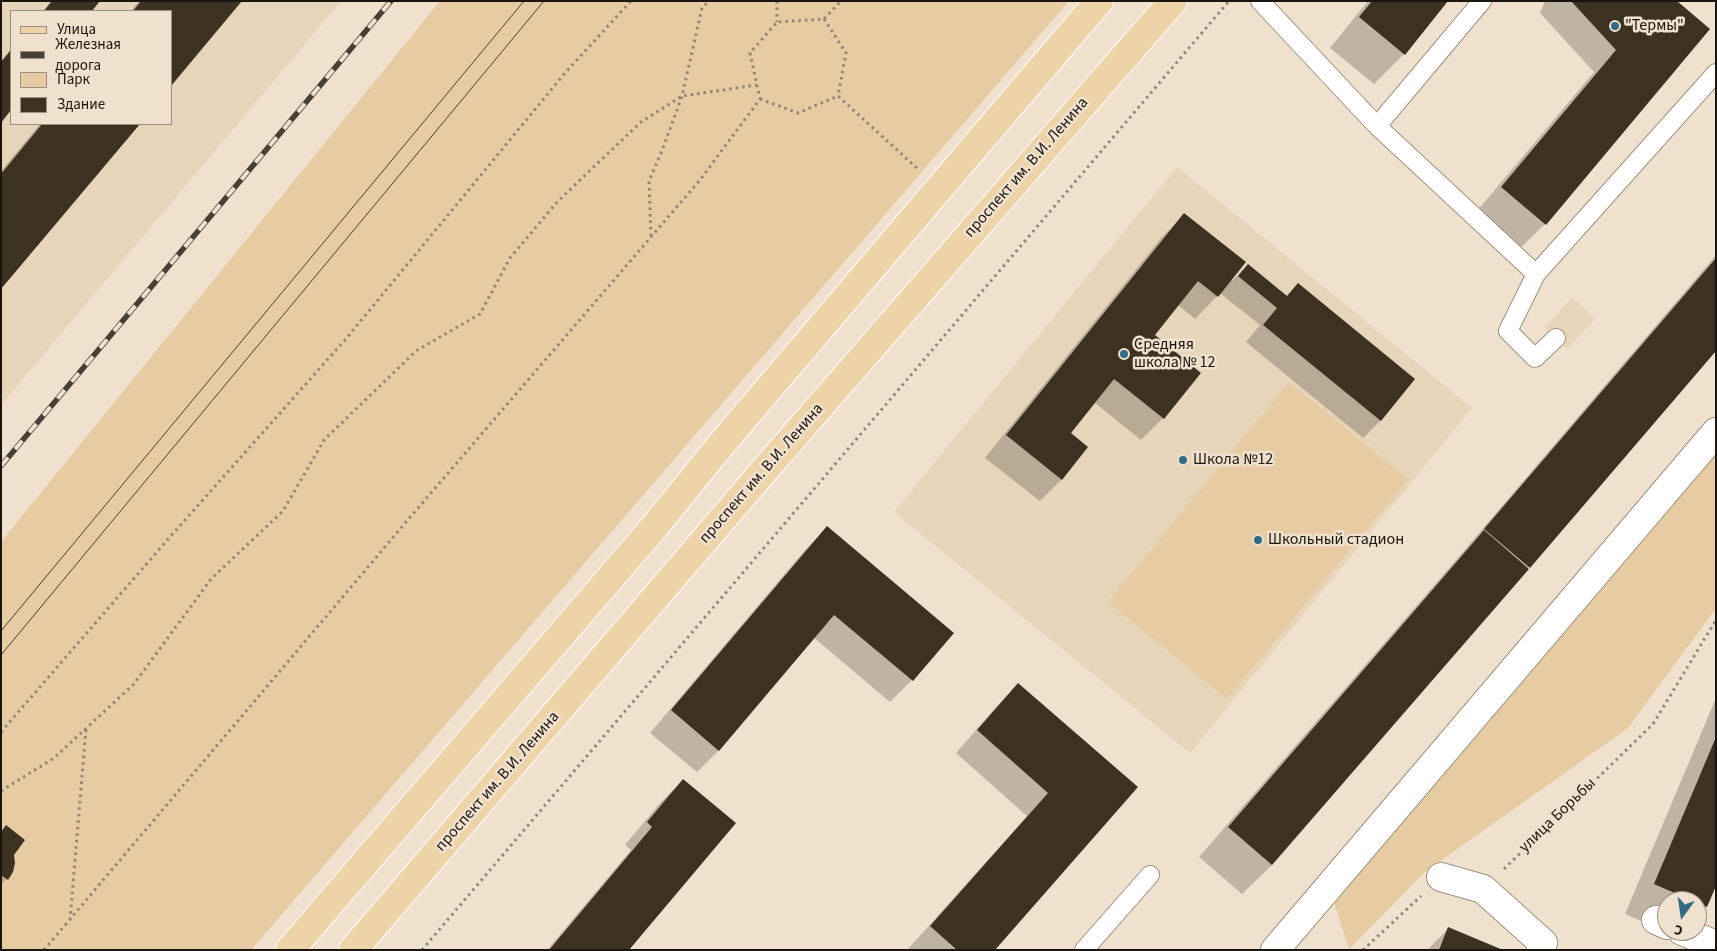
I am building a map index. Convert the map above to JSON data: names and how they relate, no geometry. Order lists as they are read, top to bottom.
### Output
{
  "streets": {
    "main road": ["проспект им. В.И. Ленина"],
    "path": ["улица Борьбы"]
  },
  "places": [
    "\"Термы\"",
    "Средняя школа № 12",
    "Школа №12",
    "Школьный стадион"
  ],
  "legend": [
    "Улица",
    "Железная дорога",
    "Парк",
    "Здание"
  ],
  "north": "bottom"
}
